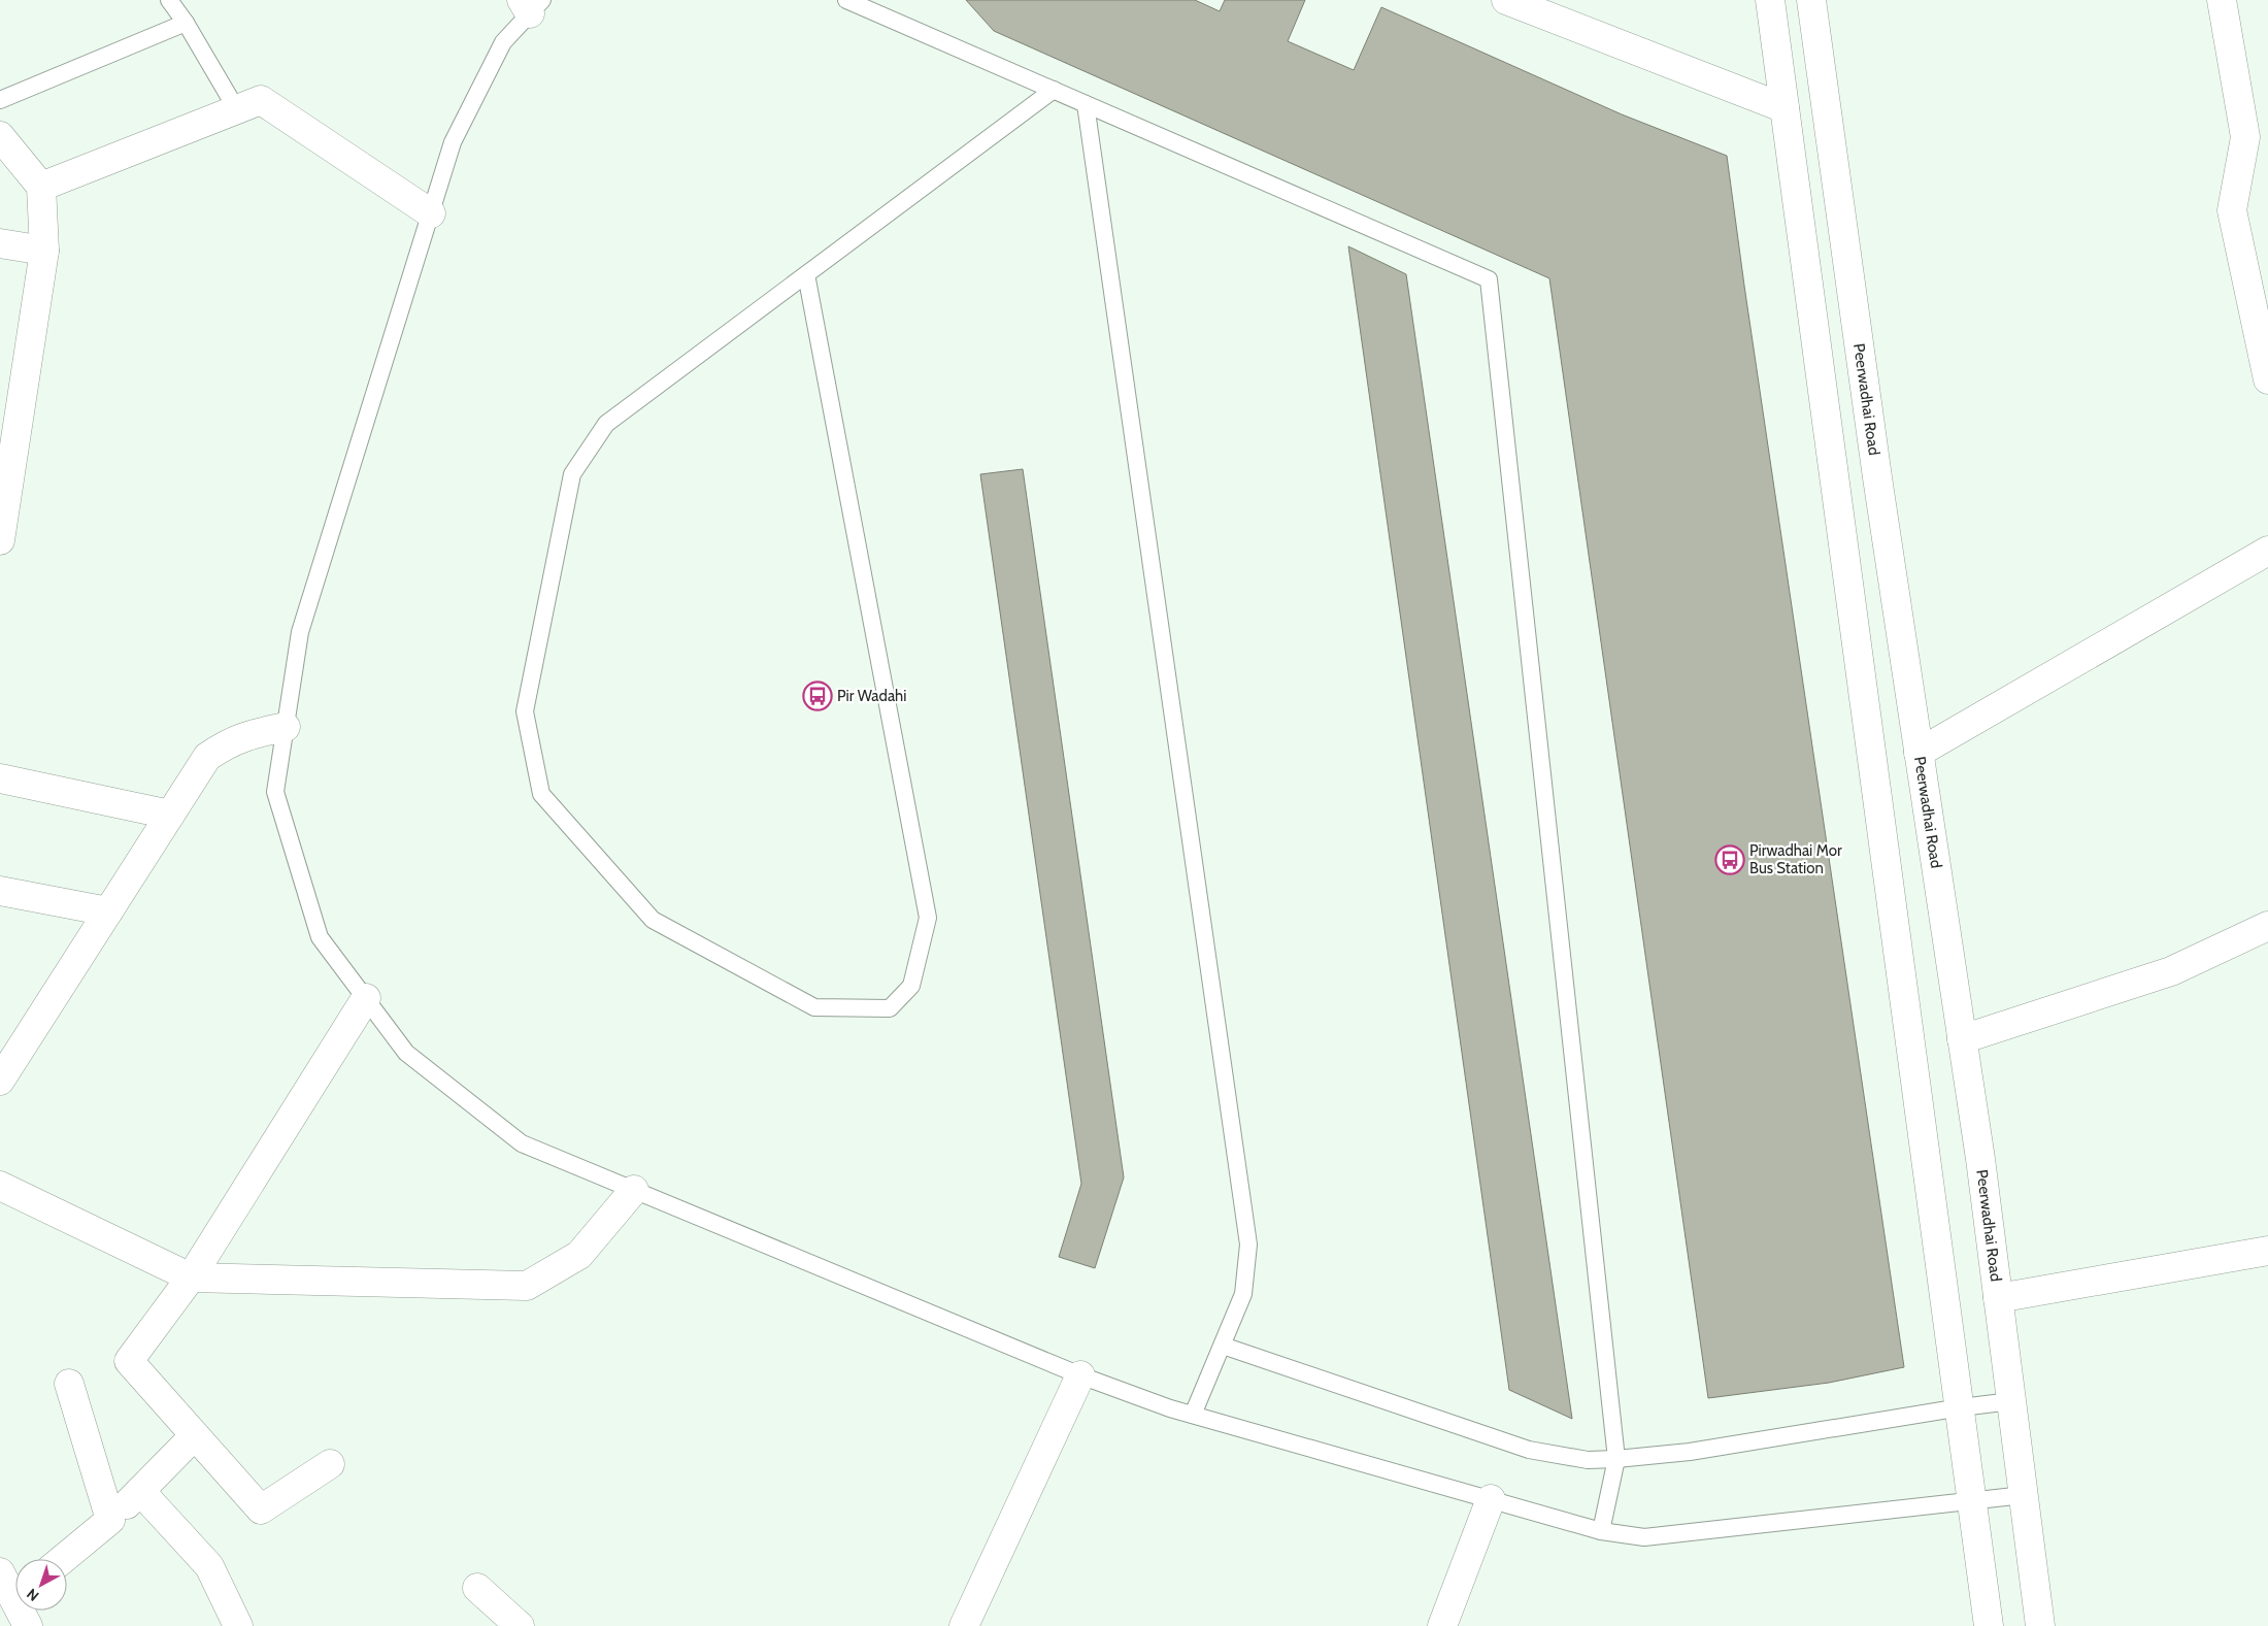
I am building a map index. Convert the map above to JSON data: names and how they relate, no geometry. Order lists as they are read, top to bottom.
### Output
{
  "streets": {
    "street": ["Peerwadhai Road"]
  },
  "places": {
    "bus stop": ["Pir Wadahi", "Pirwadhai Mor Bus Station"]
  },
  "north": "bottom left"
}
